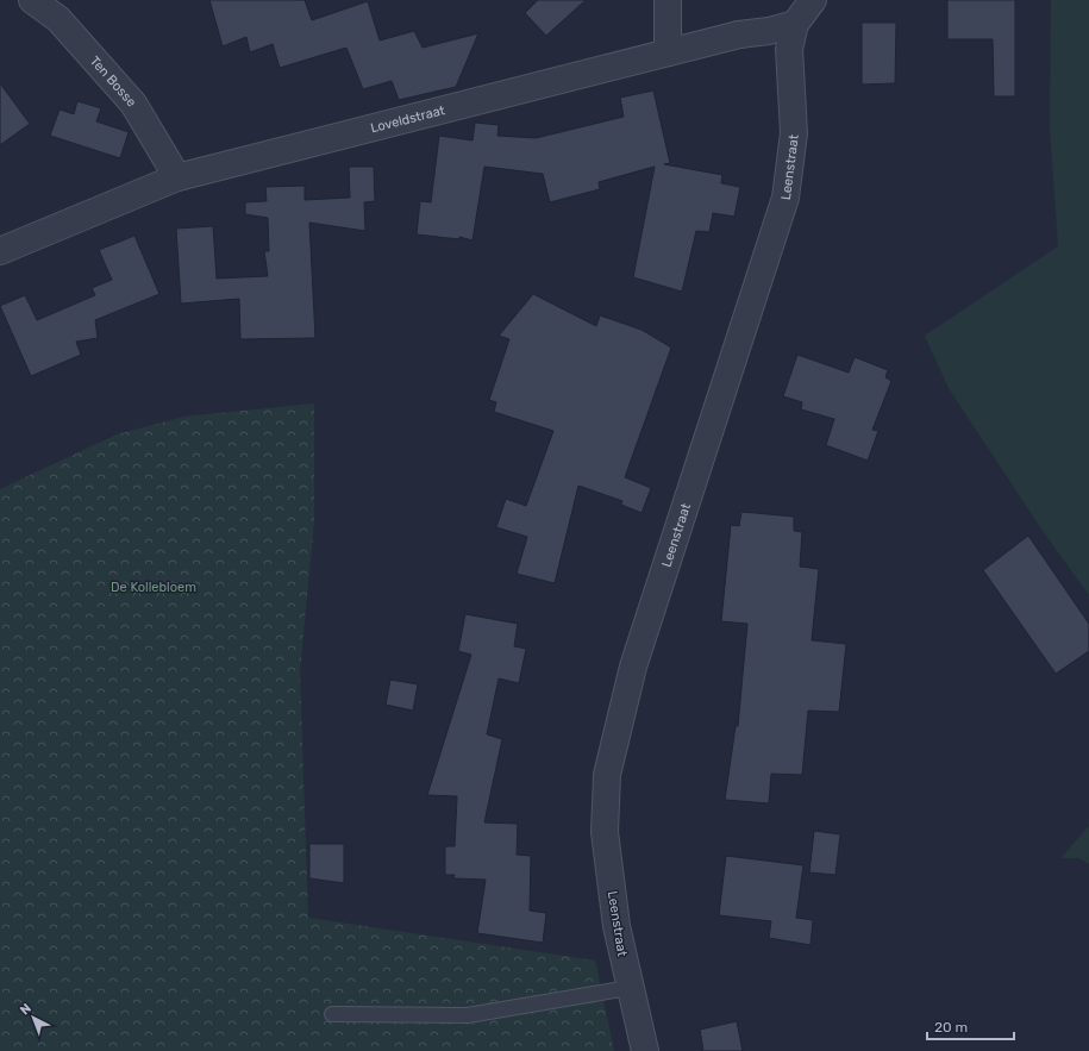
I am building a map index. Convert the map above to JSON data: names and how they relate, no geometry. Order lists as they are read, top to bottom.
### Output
{
  "streets": {
    "street": ["Ten Bosse", "Loveldstraat", "Leenstraat"]
  },
  "crossings": [
    ["Ten Bosse", "Loveldstraat"],
    ["Loveldstraat", "Leenstraat"]
  ],
  "parks": ["De Kollebloem"],
  "scale_bar": "20 m",
  "north": "top left"
}
